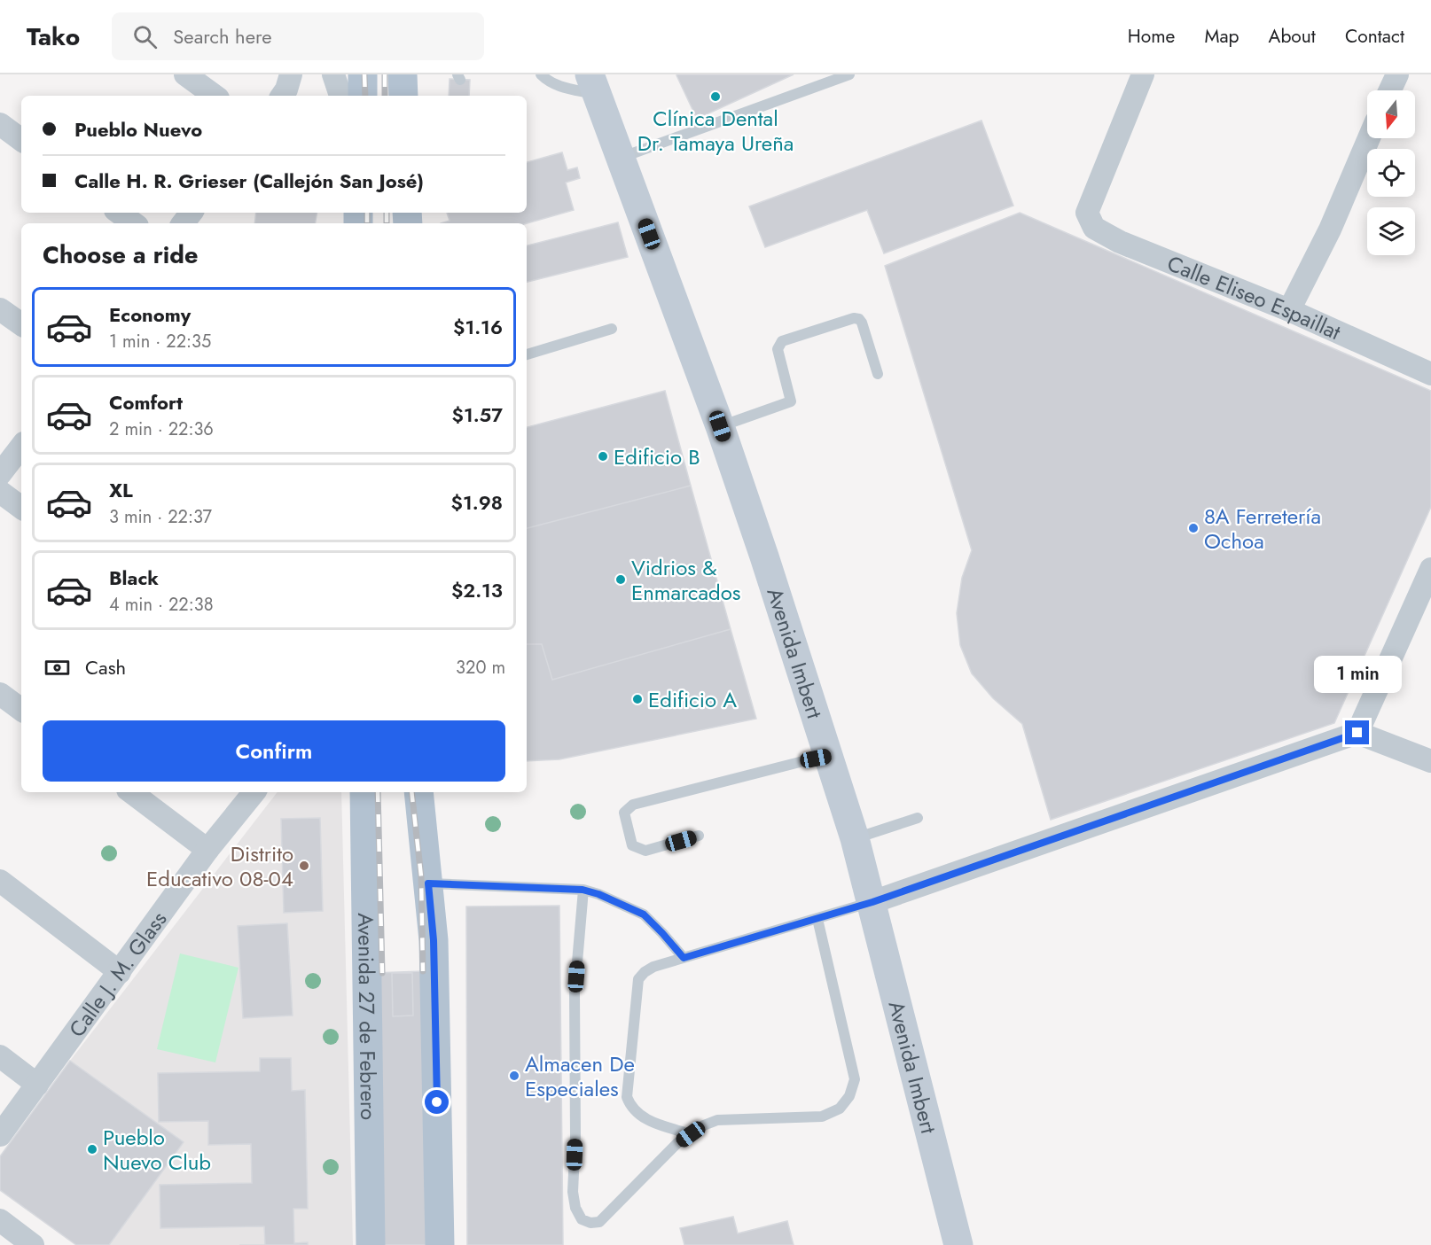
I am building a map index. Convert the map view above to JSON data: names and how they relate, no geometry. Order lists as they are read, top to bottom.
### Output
{
  "streets": {
    "main road": ["Avenida Imbert", "Avenida 27 de Febrero"],
    "street": ["Calle Eliseo Espaillat", "Calle J. M. Glass"]
  },
  "places": [
    "Clínica Dental Dr. Tamaya Ureña",
    "Edificio B",
    "8A Ferretería Ochoa",
    "Vidrios & Enmarcados",
    "Edificio A",
    "Distrito Educativo 08-04",
    "Almacen De Especiales",
    "Pueblo Nuevo Club"
  ],
  "north": "bottom",
  "page": {
    "header": "Tako",
    "search": "Search here",
    "nav": [
      "Home",
      "Map",
      "About",
      "Contact"
    ],
    "banner": ["Pueblo Nuevo", "Calle H. R. Grieser (Callejón San José)"],
    "heading": "Choose a ride",
    "list": [
      {
        "name": "Economy",
        "note": "1 min · 22:35",
        "value": "$1.16"
      },
      {
        "name": "Comfort",
        "note": "2 min · 22:36",
        "value": "$1.57"
      },
      {
        "name": "XL",
        "note": "3 min · 22:37",
        "value": "$1.98"
      },
      {
        "name": "Black",
        "note": "4 min · 22:38",
        "value": "$2.13"
      }
    ],
    "pay": ["Cash", "320 m"],
    "bubble": "1 min",
    "buttons": "Confirm"
  }
}
